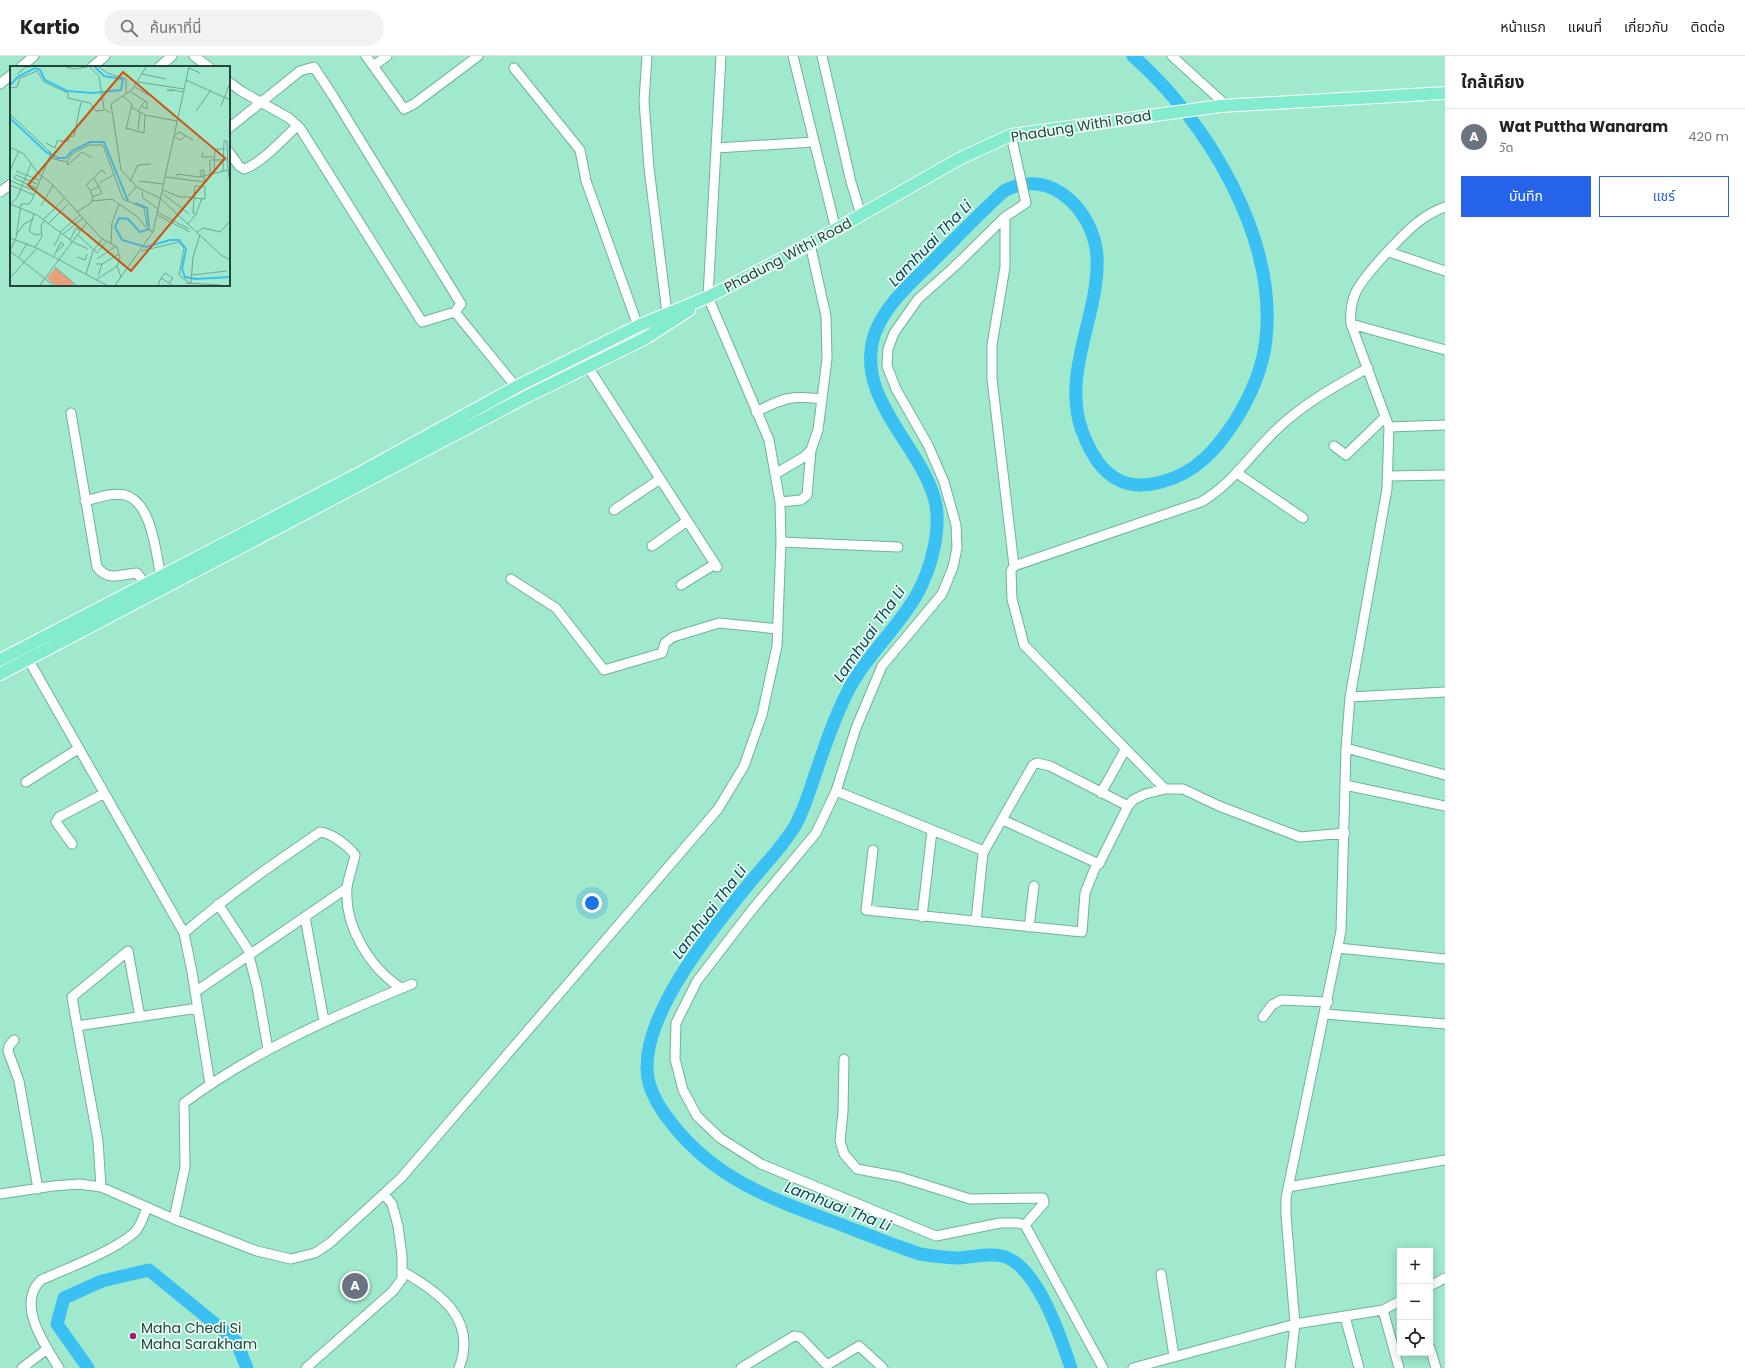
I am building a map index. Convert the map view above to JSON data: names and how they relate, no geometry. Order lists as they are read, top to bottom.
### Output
{
  "streets": {
    "main road": ["Phadung Withi Road"]
  },
  "water": ["Lamhuai Tha Li"],
  "places": ["Maha Chedi Si Maha Sarakham"],
  "page": {
    "header": "Kartio",
    "search": "ค้นหาที่นี่",
    "nav": [
      "หน้าแรก",
      "แผนที่",
      "เกี่ยวกับ",
      "ติดต่อ"
    ],
    "heading": "ใกล้เคียง",
    "list": [
      {
        "mark": "A",
        "name": "Wat Puttha Wanaram",
        "note": "วัด",
        "value": "420 m"
      }
    ],
    "buttons": ["บันทึก", "แชร์"],
    "map_buttons": ["+", "−"],
    "pins": "A"
  }
}
